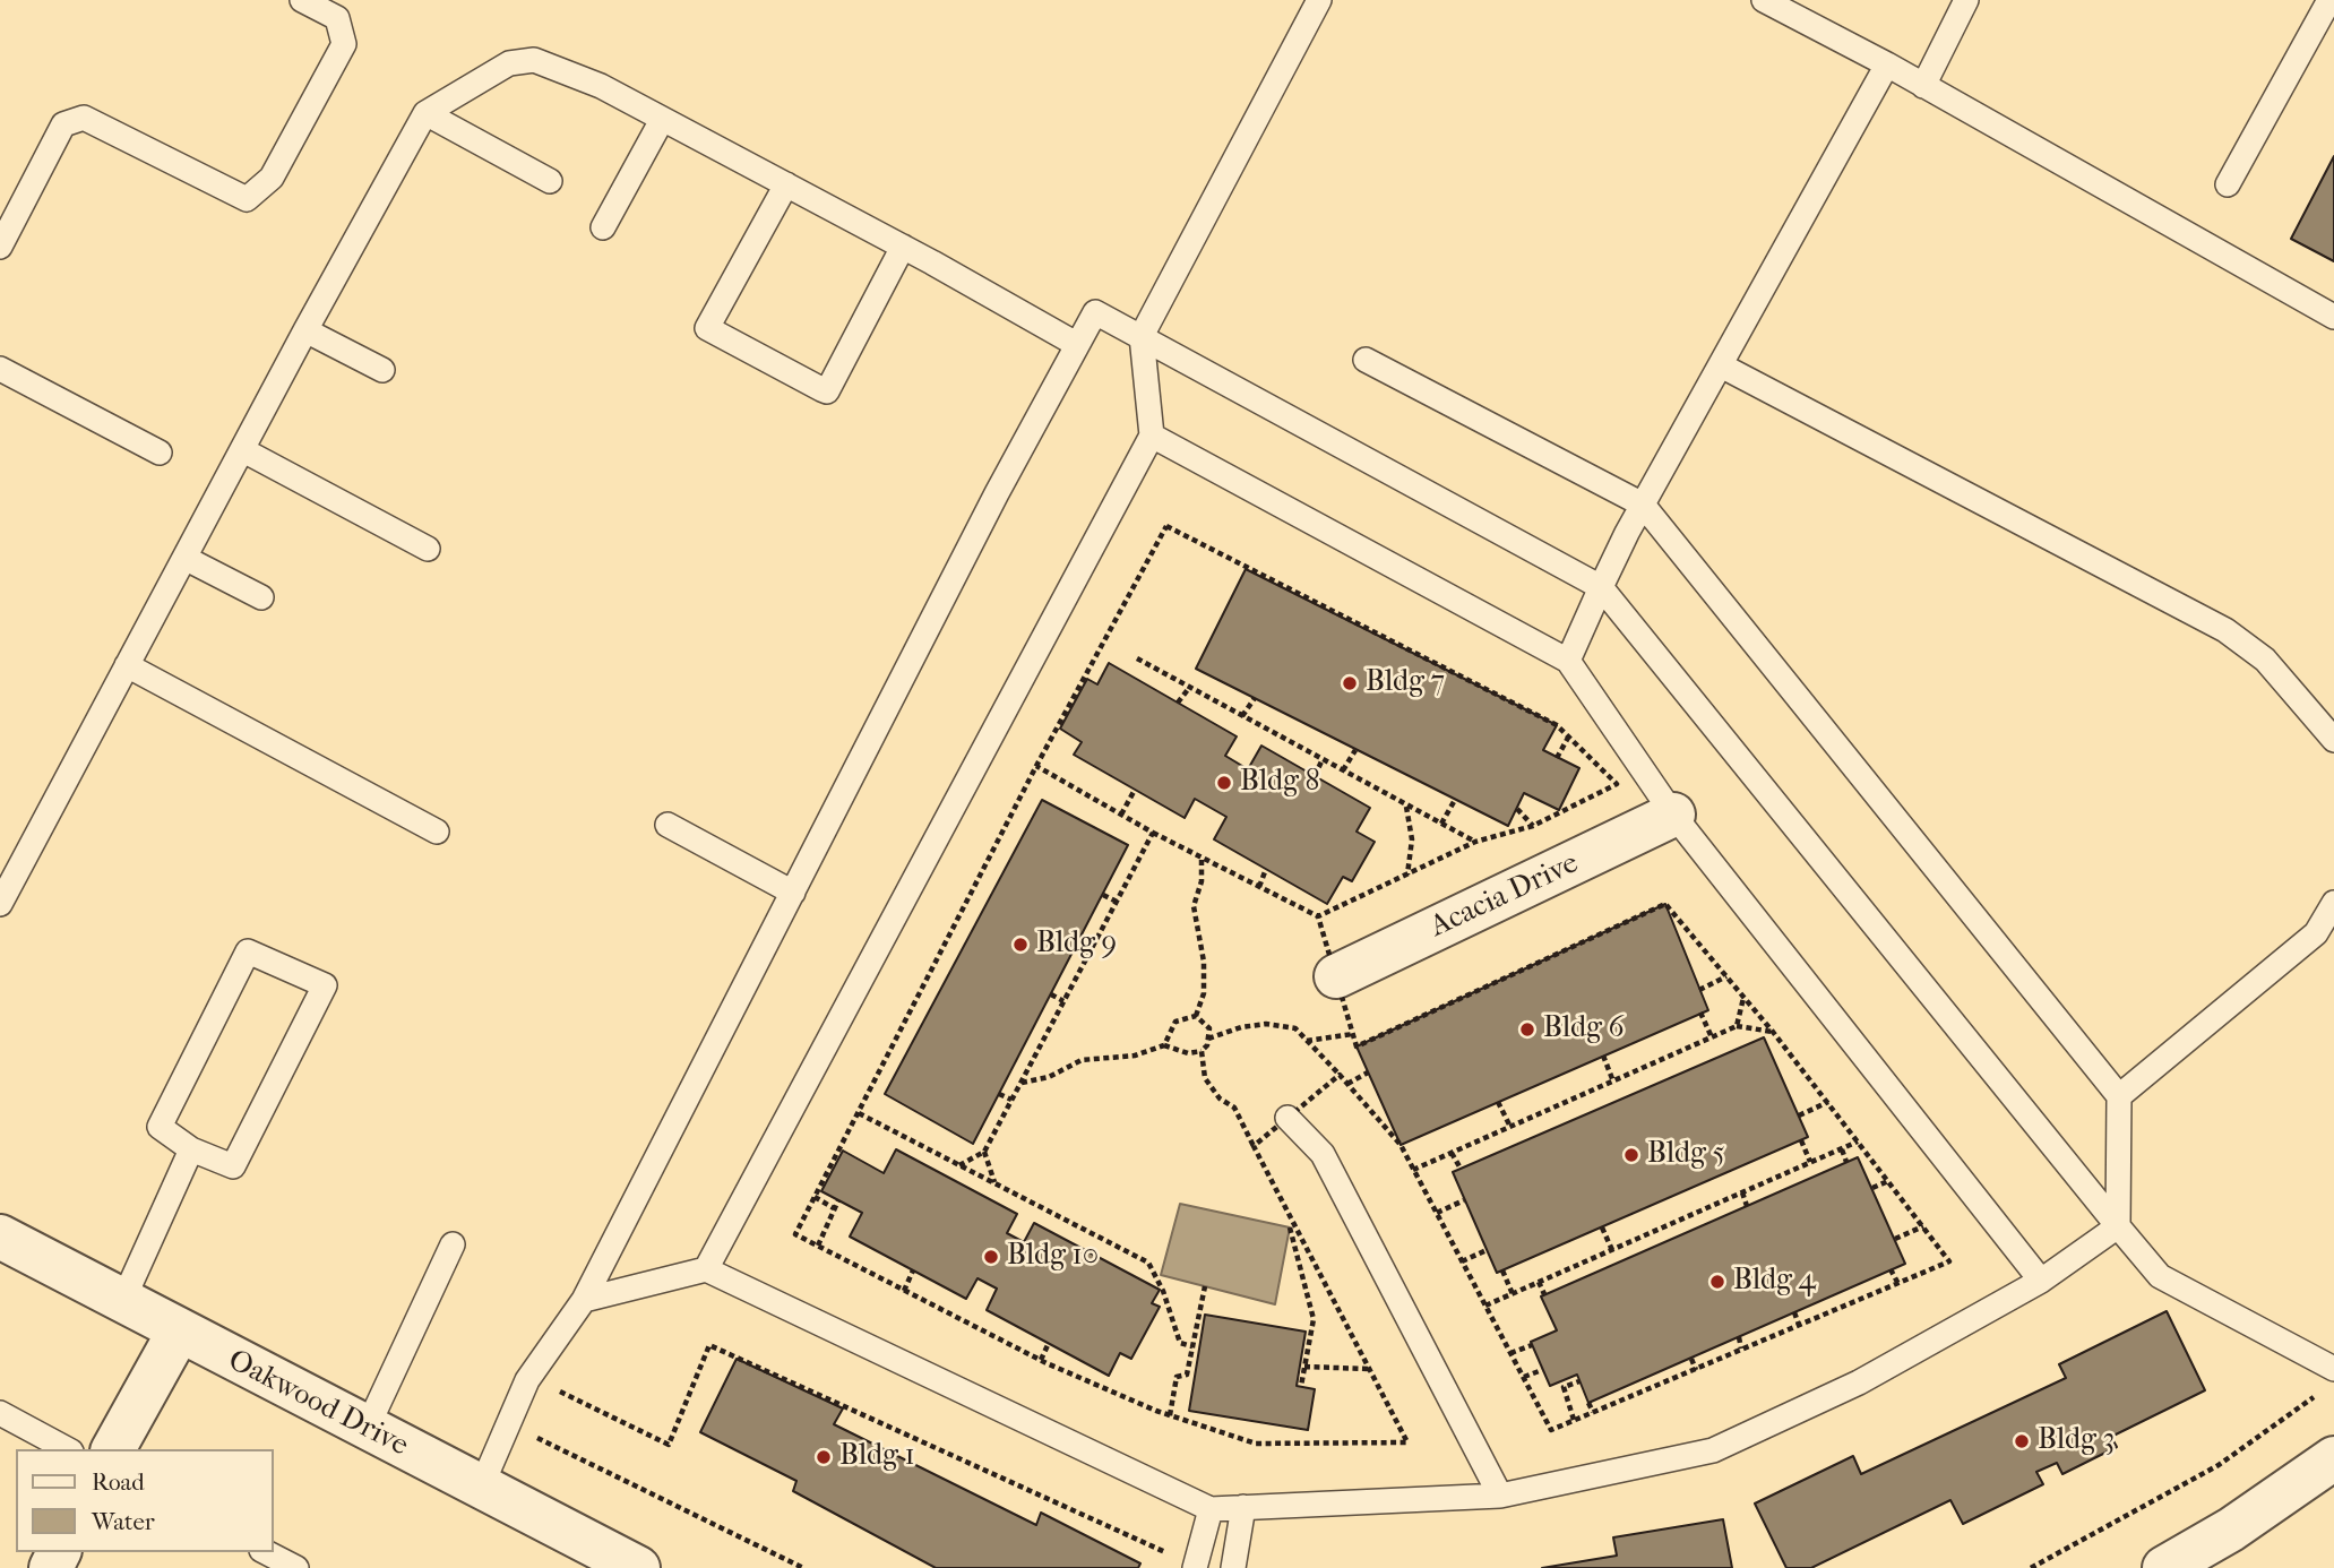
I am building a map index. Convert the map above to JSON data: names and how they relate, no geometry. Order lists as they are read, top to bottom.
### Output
{
  "streets": {
    "street": ["Acacia Drive", "Oakwood Drive"]
  },
  "places": [
    "Bldg 7",
    "Bldg 8",
    "Bldg 9",
    "Bldg 6",
    "Bldg 5",
    "Bldg 10",
    "Bldg 4",
    "Bldg 3",
    "Bldg 1"
  ],
  "legend": ["Road", "Water"]
}
